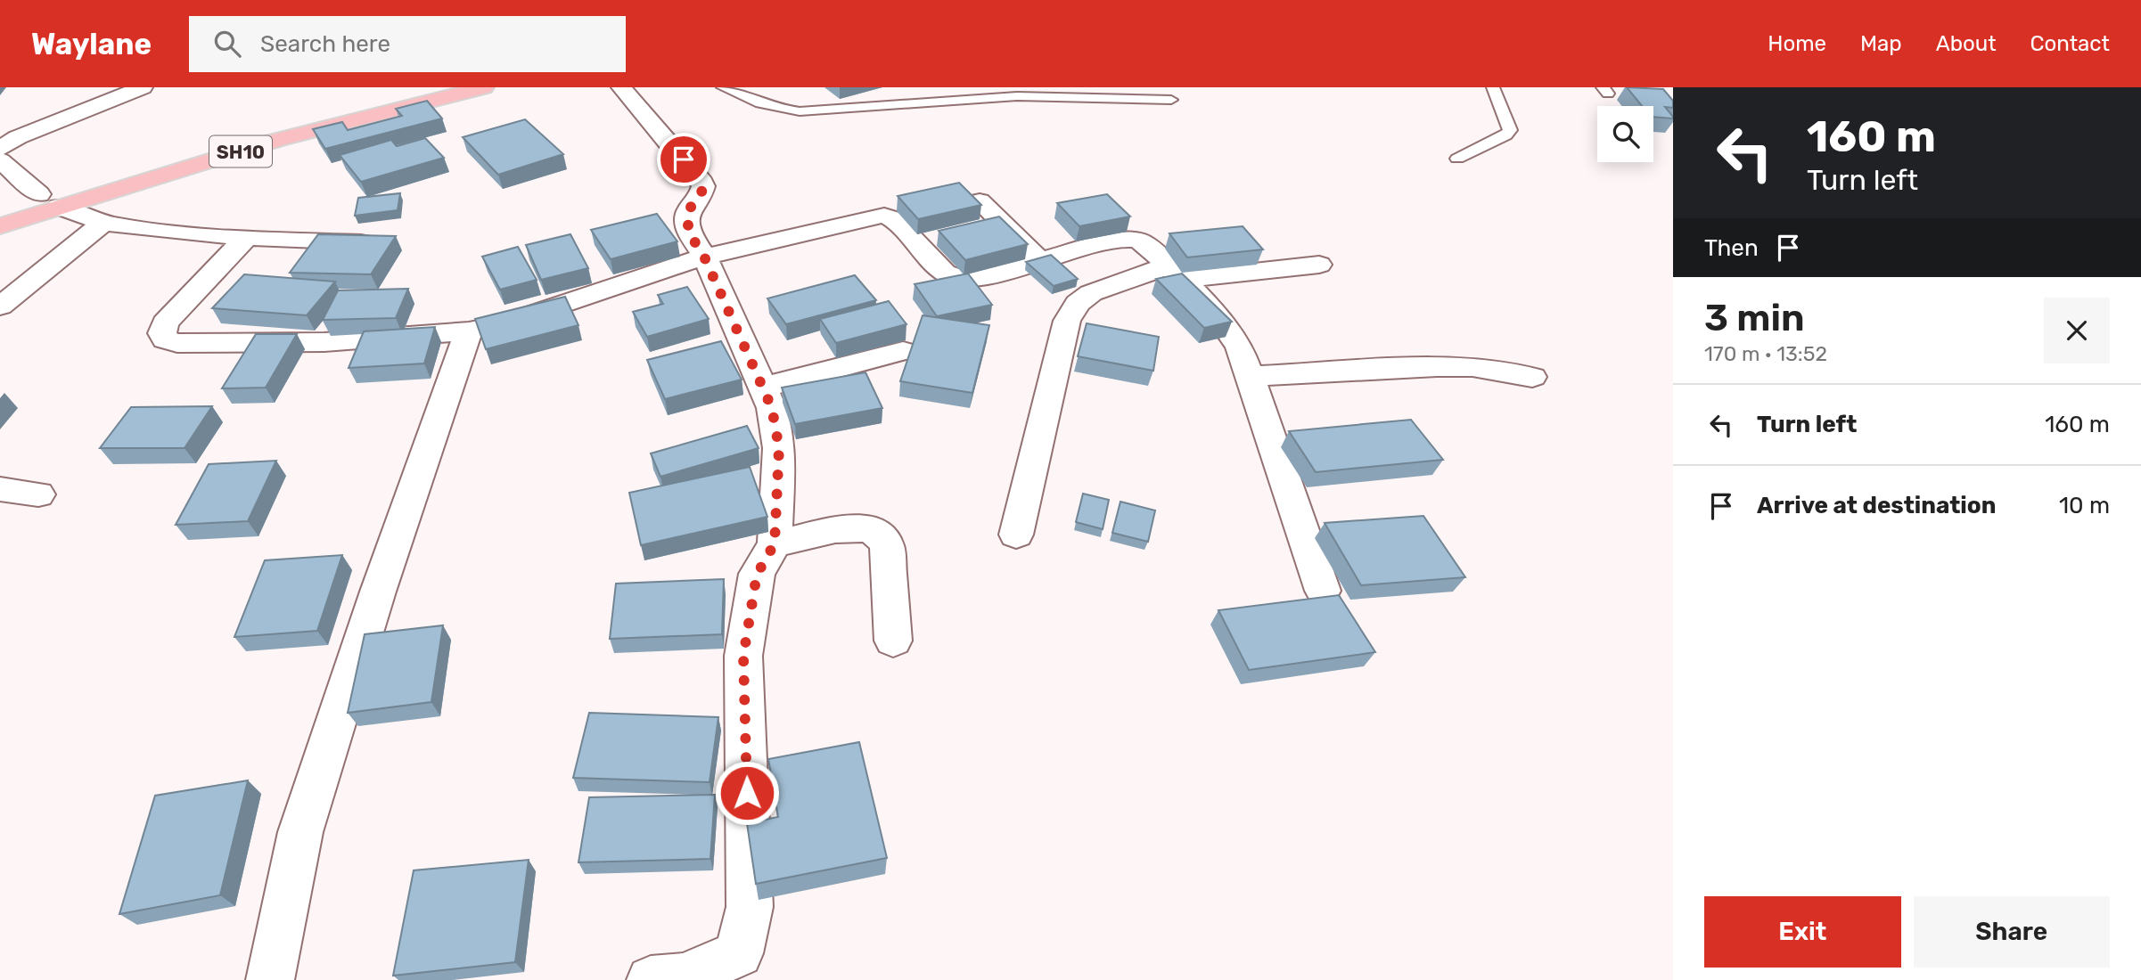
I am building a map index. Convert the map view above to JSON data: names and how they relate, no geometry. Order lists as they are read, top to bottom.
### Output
{
  "streets": {
    "main road": ["SH10"]
  },
  "page": {
    "header": "Waylane",
    "search": "Search here",
    "nav": [
      "Home",
      "Map",
      "About",
      "Contact"
    ],
    "turn": ["160 m", "Turn left"],
    "then": "Then",
    "heading": ["3 min", "170 m · 13:52"],
    "list": [
      {
        "name": "Turn left",
        "value": "160 m"
      },
      {
        "name": "Arrive at destination",
        "value": "10 m"
      }
    ],
    "buttons": ["Exit", "Share"]
  }
}
